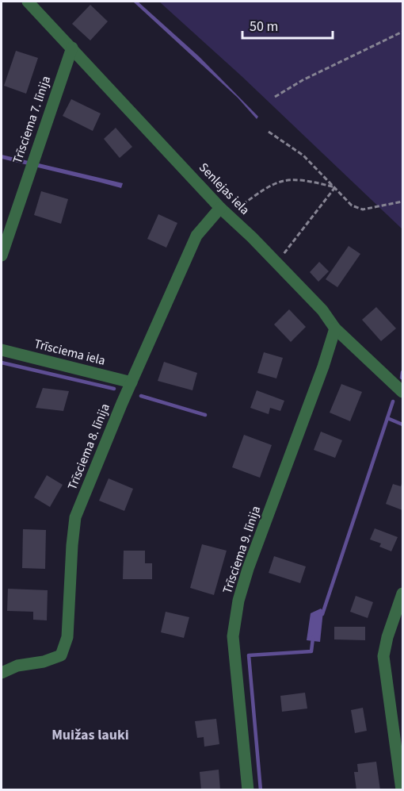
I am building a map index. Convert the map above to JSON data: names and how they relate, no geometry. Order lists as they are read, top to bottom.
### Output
{
  "streets": {
    "street": [
      "Trīsciema 7. līnija",
      "Senlejas iela",
      "Trīsciema iela",
      "Trīsciema 8. līnija",
      "Trīsciema 9. līnija"
    ]
  },
  "crossings": [
    ["Trīsciema 7. līnija", "Senlejas iela"],
    ["Senlejas iela", "Trīsciema 8. līnija"],
    ["Senlejas iela", "Trīsciema 9. līnija"],
    ["Trīsciema iela", "Trīsciema 8. līnija"]
  ],
  "districts": ["Muižas lauki"],
  "scale_bar": "50 m"
}
